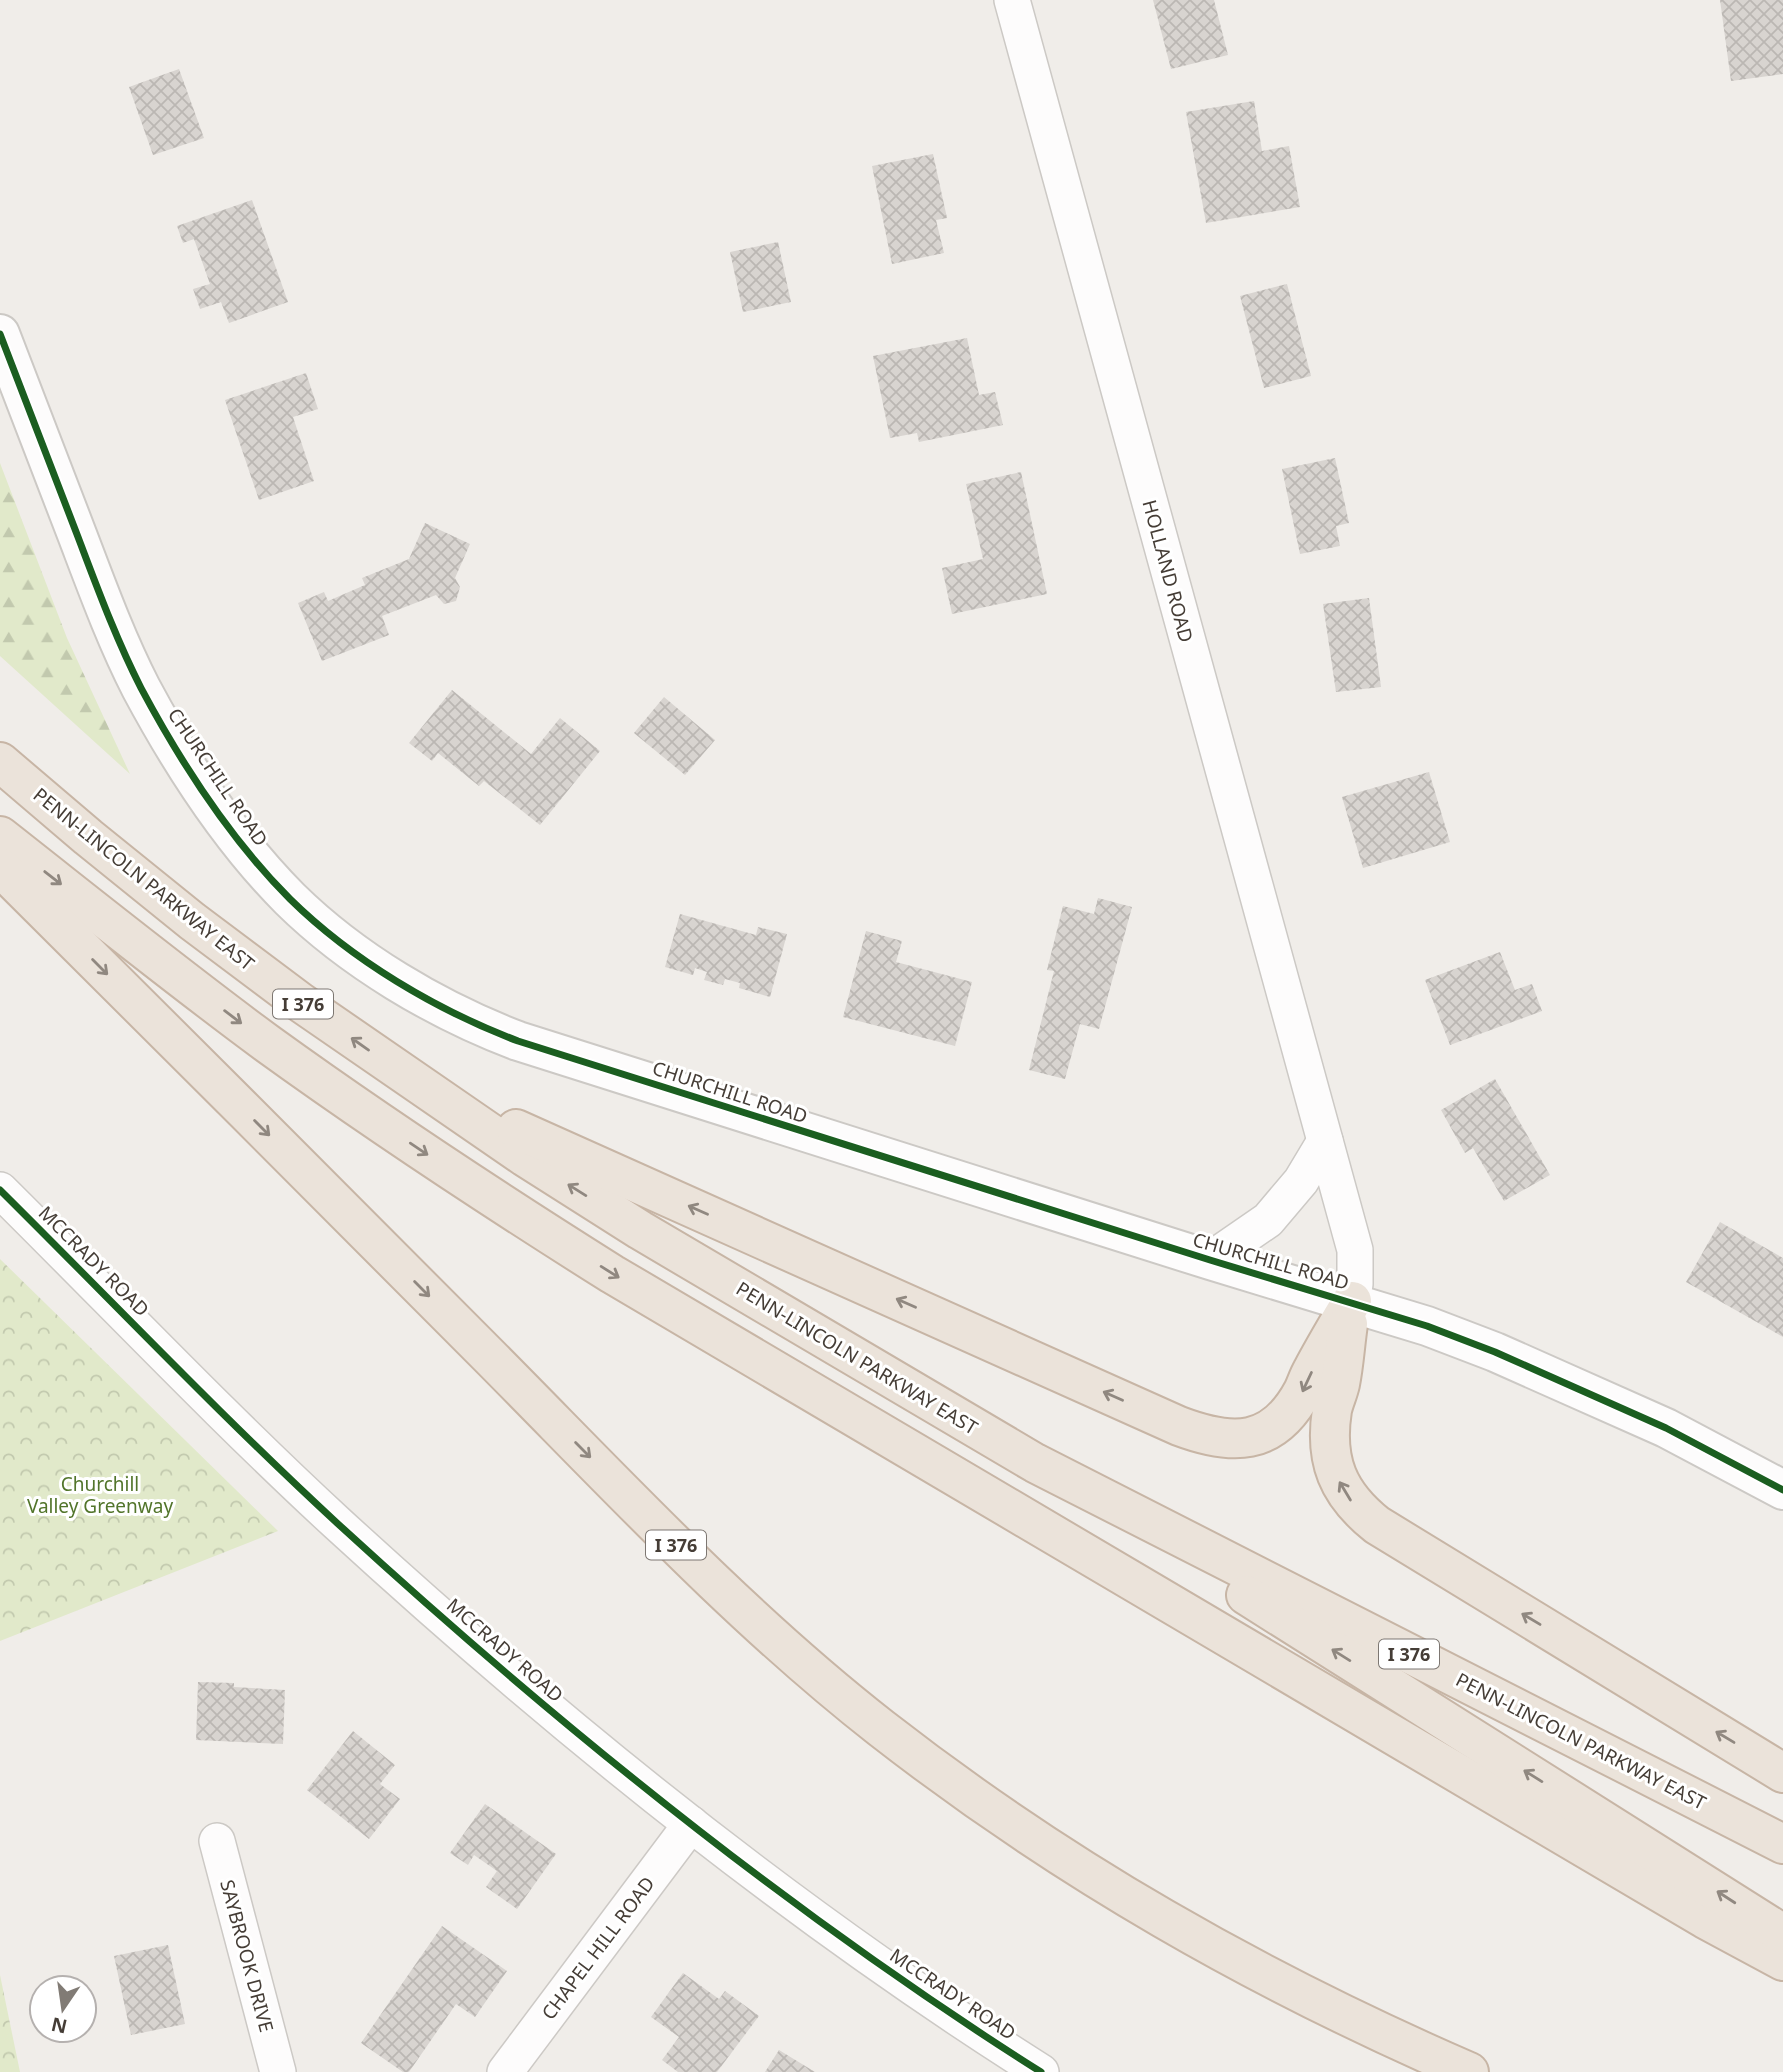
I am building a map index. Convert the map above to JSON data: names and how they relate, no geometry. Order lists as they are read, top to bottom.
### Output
{
  "streets": {
    "highway": ["PENN-LINCOLN PARKWAY EAST", "I 376"],
    "street": [
      "HOLLAND ROAD",
      "CHURCHILL ROAD",
      "MCCRADY ROAD",
      "CHAPEL HILL ROAD",
      "SAYBROOK DRIVE"
    ]
  },
  "crossings": [
    ["HOLLAND ROAD", "CHURCHILL ROAD"],
    ["MCCRADY ROAD", "CHAPEL HILL ROAD"]
  ],
  "parks": ["Churchill Valley Greenway"],
  "north": "bottom"
}
